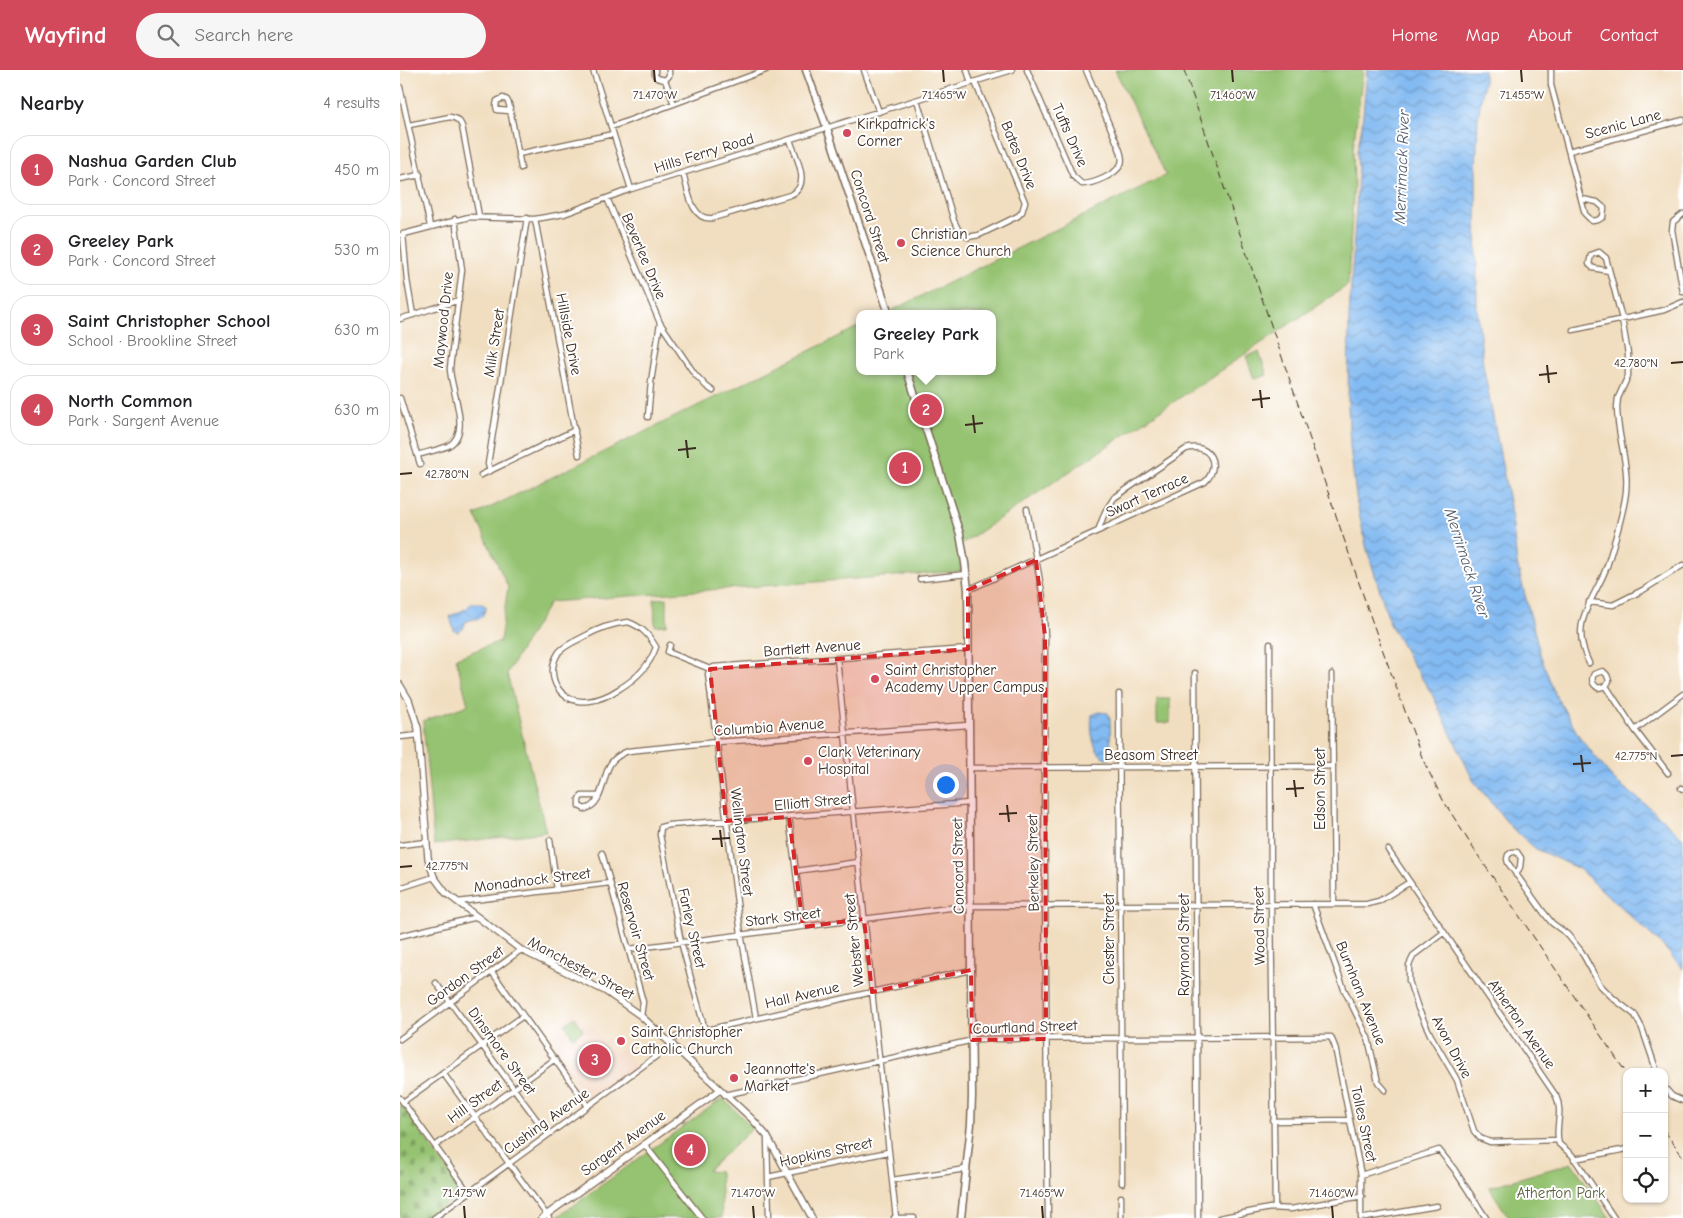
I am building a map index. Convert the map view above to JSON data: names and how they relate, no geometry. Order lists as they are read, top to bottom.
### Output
{
  "streets": {
    "main road": ["Concord Street"],
    "street": [
      "Scenic Lane",
      "Tufts Drive",
      "Hills Ferry Road",
      "Bates Drive",
      "Beverlee Drive",
      "Maywood Drive",
      "Hillside Drive",
      "Milk Street",
      "Swart Terrace",
      "Bartlett Avenue",
      "Columbia Avenue",
      "Beasom Street",
      "Edson Street",
      "Elliott Street",
      "Wellington Street",
      "Berkeley Street",
      "Monadnock Street",
      "Stark Street",
      "Wood Street",
      "Farley Street",
      "Reservoir Street",
      "Chester Street",
      "Webster Street",
      "Raymond Street",
      "Manchester Street",
      "Gordon Street",
      "Burnham Avenue",
      "Hall Avenue",
      "Atherton Avenue",
      "Courtland Street",
      "Avon Drive",
      "Dinsmore Street",
      "Hill Street",
      "Cushing Avenue",
      "Tolles Street",
      "Sargent Avenue",
      "Hopkins Street"
    ]
  },
  "crossings": [
    ["Hills Ferry Road", "Bates Drive"],
    ["Hills Ferry Road", "Concord Street"],
    ["Hills Ferry Road", "Beverlee Drive"],
    ["Hills Ferry Road", "Maywood Drive"],
    ["Hills Ferry Road", "Hillside Drive"],
    ["Hills Ferry Road", "Milk Street"],
    ["Concord Street", "Swart Terrace"],
    ["Concord Street", "Bartlett Avenue"],
    ["Concord Street", "Columbia Avenue"],
    ["Concord Street", "Beasom Street"],
    ["Concord Street", "Elliott Street"],
    ["Concord Street", "Stark Street"],
    ["Concord Street", "Hall Avenue"],
    ["Concord Street", "Courtland Street"],
    ["Swart Terrace", "Berkeley Street"],
    ["Bartlett Avenue", "Wellington Street"],
    ["Bartlett Avenue", "Webster Street"],
    ["Columbia Avenue", "Wellington Street"],
    ["Columbia Avenue", "Webster Street"],
    ["Beasom Street", "Edson Street"],
    ["Beasom Street", "Berkeley Street"],
    ["Beasom Street", "Wood Street"],
    ["Beasom Street", "Chester Street"],
    ["Beasom Street", "Raymond Street"],
    ["Edson Street", "Stark Street"],
    ["Elliott Street", "Wellington Street"],
    ["Elliott Street", "Farley Street"],
    ["Elliott Street", "Webster Street"],
    ["Wellington Street", "Stark Street"],
    ["Wellington Street", "Hall Avenue"],
    ["Berkeley Street", "Stark Street"],
    ["Berkeley Street", "Courtland Street"],
    ["Monadnock Street", "Reservoir Street"],
    ["Monadnock Street", "Manchester Street"],
    ["Stark Street", "Wood Street"],
    ["Stark Street", "Farley Street"],
    ["Stark Street", "Reservoir Street"],
    ["Stark Street", "Chester Street"],
    ["Stark Street", "Webster Street"],
    ["Stark Street", "Raymond Street"],
    ["Stark Street", "Burnham Avenue"],
    ["Stark Street", "Atherton Avenue"],
    ["Wood Street", "Courtland Street"],
    ["Farley Street", "Hall Avenue"],
    ["Reservoir Street", "Manchester Street"],
    ["Chester Street", "Courtland Street"],
    ["Webster Street", "Hall Avenue"],
    ["Webster Street", "Courtland Street"],
    ["Webster Street", "Hopkins Street"],
    ["Raymond Street", "Courtland Street"],
    ["Manchester Street", "Gordon Street"],
    ["Manchester Street", "Hall Avenue"],
    ["Manchester Street", "Courtland Street"],
    ["Manchester Street", "Cushing Avenue"],
    ["Manchester Street", "Sargent Avenue"],
    ["Manchester Street", "Hopkins Street"],
    ["Gordon Street", "Dinsmore Street"],
    ["Hall Avenue", "Cushing Avenue"],
    ["Atherton Avenue", "Avon Drive"],
    ["Courtland Street", "Tolles Street"],
    ["Dinsmore Street", "Hill Street"],
    ["Dinsmore Street", "Cushing Avenue"]
  ],
  "water": ["Merrimack River"],
  "parks": ["Atherton Park"],
  "places": [
    "Kirkpatrick's Corner",
    "Christian Science Church",
    "Saint Christopher Academy Upper Campus",
    "Clark Veterinary Hospital",
    "Saint Christopher Catholic Church",
    "Jeannotte's Market"
  ],
  "page": {
    "header": "Wayfind",
    "search": "Search here",
    "nav": [
      "Home",
      "Map",
      "About",
      "Contact"
    ],
    "heading": ["Nearby", "4 results"],
    "list": [
      {
        "mark": "1",
        "name": "Nashua Garden Club",
        "note": "Park · Concord Street",
        "value": "450 m"
      },
      {
        "mark": "2",
        "name": "Greeley Park",
        "note": "Park · Concord Street",
        "value": "530 m"
      },
      {
        "mark": "3",
        "name": "Saint Christopher School",
        "note": "School · Brookline Street",
        "value": "630 m"
      },
      {
        "mark": "4",
        "name": "North Common",
        "note": "Park · Sargent Avenue",
        "value": "630 m"
      }
    ],
    "popup": ["Greeley Park", "Park"],
    "pins": [
      "2",
      "1",
      "3",
      "4"
    ],
    "map_buttons": ["+", "−"]
  },
  "coordinates": [
    "71.470°W",
    "71.465°W",
    "71.460°W",
    "71.455°W",
    "42.780°N",
    "42.775°N",
    "71.475°W"
  ]
}
